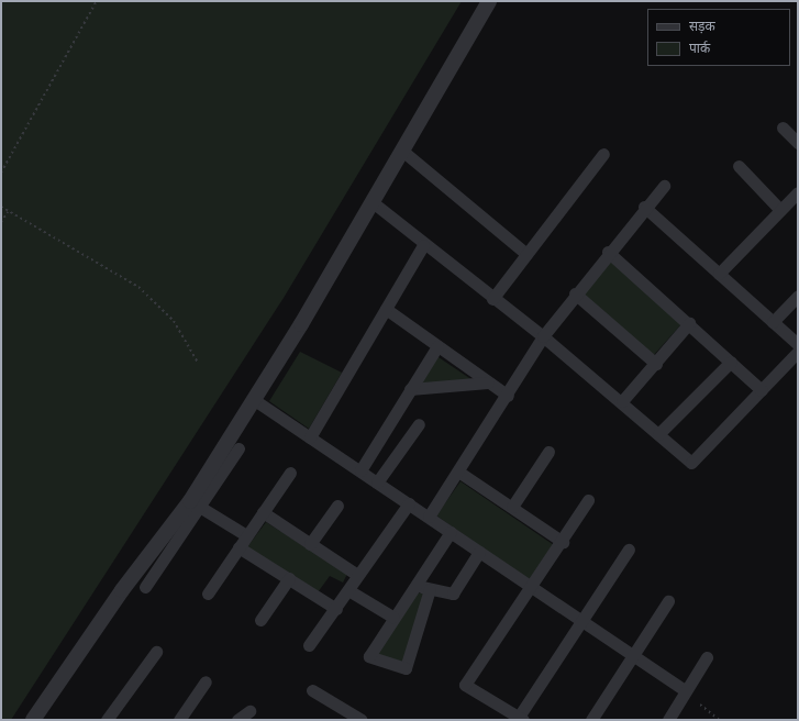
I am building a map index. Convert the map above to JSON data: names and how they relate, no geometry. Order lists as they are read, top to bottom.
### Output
{
  "legend": ["सड़क", "पार्क"]
}
